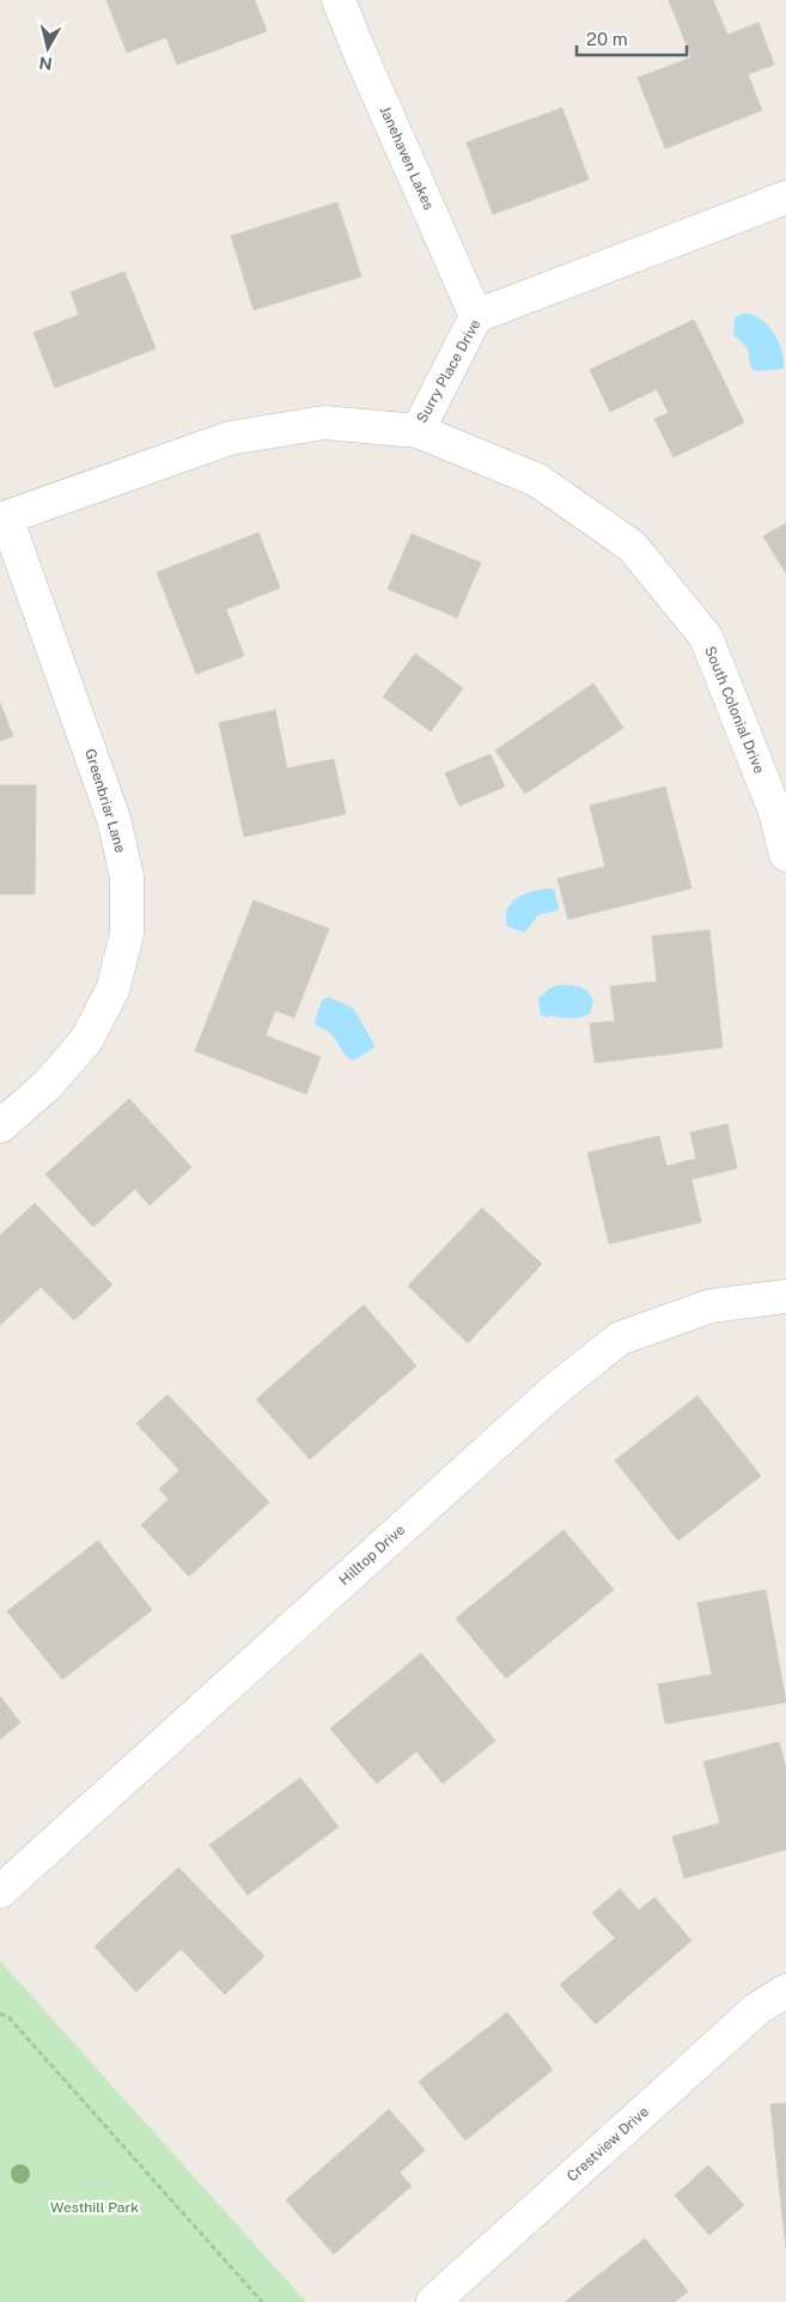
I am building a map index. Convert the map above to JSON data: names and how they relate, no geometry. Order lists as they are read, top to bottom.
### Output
{
  "streets": {
    "street": [
      "Janehaven Lakes",
      "Surry Place Drive",
      "South Colonial Drive",
      "Greenbriar Lane",
      "Hilltop Drive",
      "Crestview Drive"
    ]
  },
  "crossings": [
    ["Janehaven Lakes", "Surry Place Drive"],
    ["Surry Place Drive", "South Colonial Drive"],
    ["Surry Place Drive", "Greenbriar Lane"]
  ],
  "parks": ["Westhill Park"],
  "scale_bar": "20 m",
  "north": "bottom"
}
